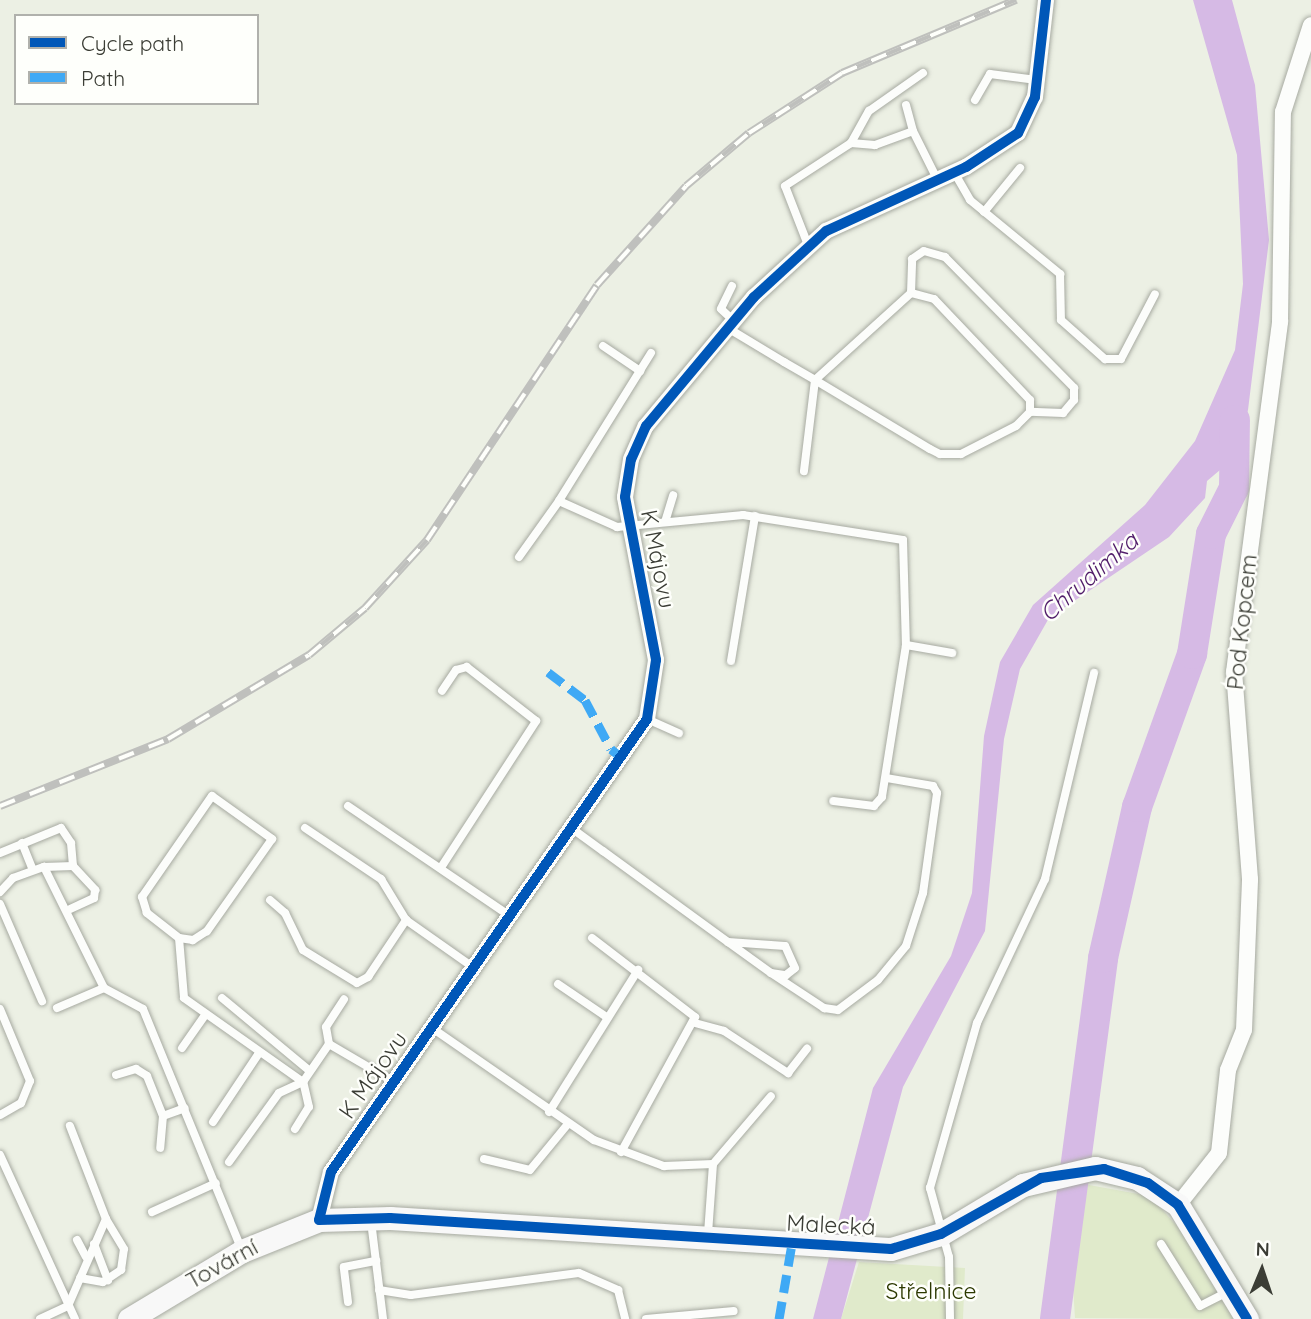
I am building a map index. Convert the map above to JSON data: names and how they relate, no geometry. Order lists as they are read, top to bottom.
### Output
{
  "streets": {
    "street": [
      "K Májovu",
      "Pod Kopcem",
      "Malecká",
      "Tovární"
    ]
  },
  "crossings": [
    ["K Májovu", "Malecká"],
    ["K Májovu", "Tovární"],
    ["Pod Kopcem", "Malecká"],
    ["Malecká", "Tovární"]
  ],
  "water": ["Chrudimka"],
  "parks": ["Střelnice"],
  "legend": ["Cycle path", "Path"],
  "north": "top"
}
